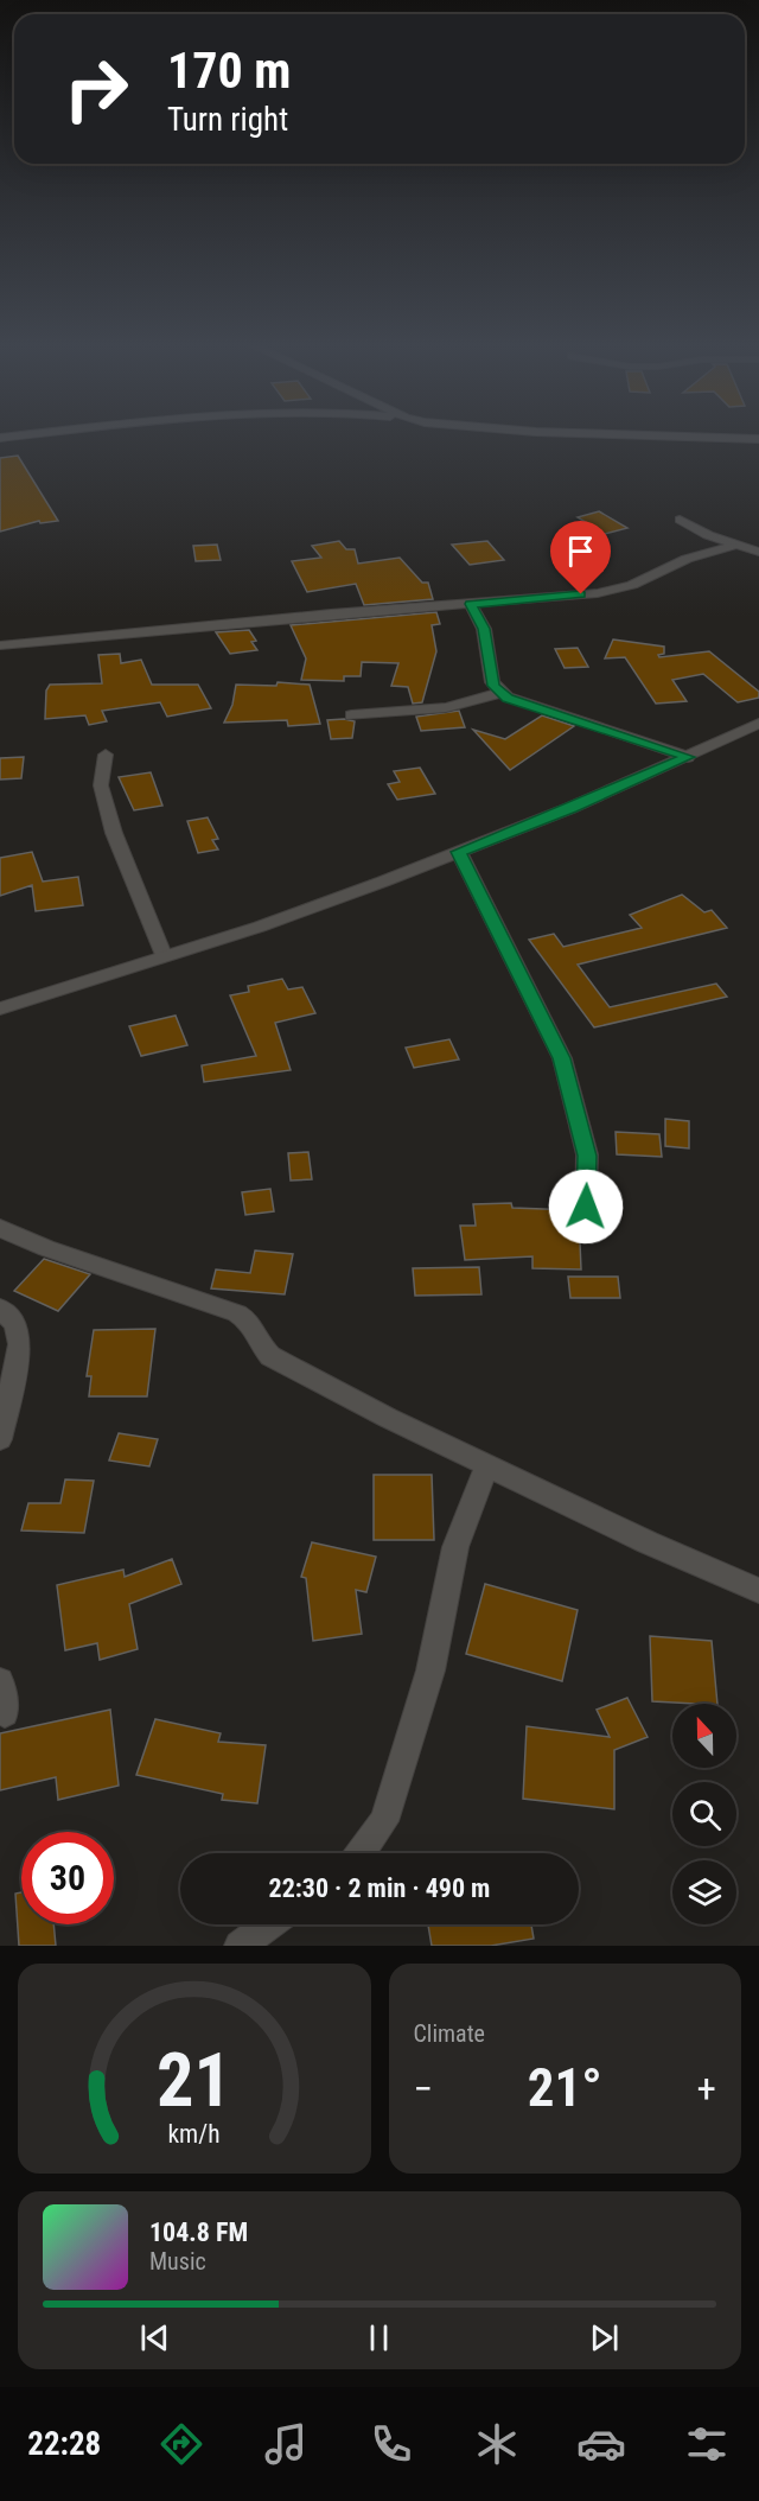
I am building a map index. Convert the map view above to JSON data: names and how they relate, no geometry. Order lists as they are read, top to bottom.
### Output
{
  "north": "top",
  "page": {
    "turn": ["170 m", "Turn right"],
    "limit": "30",
    "trip": "22:30 · 2 min · 490 m",
    "tile": "Climate",
    "heat": ["−", "21°", "+"],
    "song": ["104.8 FM", "Music"],
    "tabs": "22:28",
    "gauge": ["21", "km/h"]
  }
}
